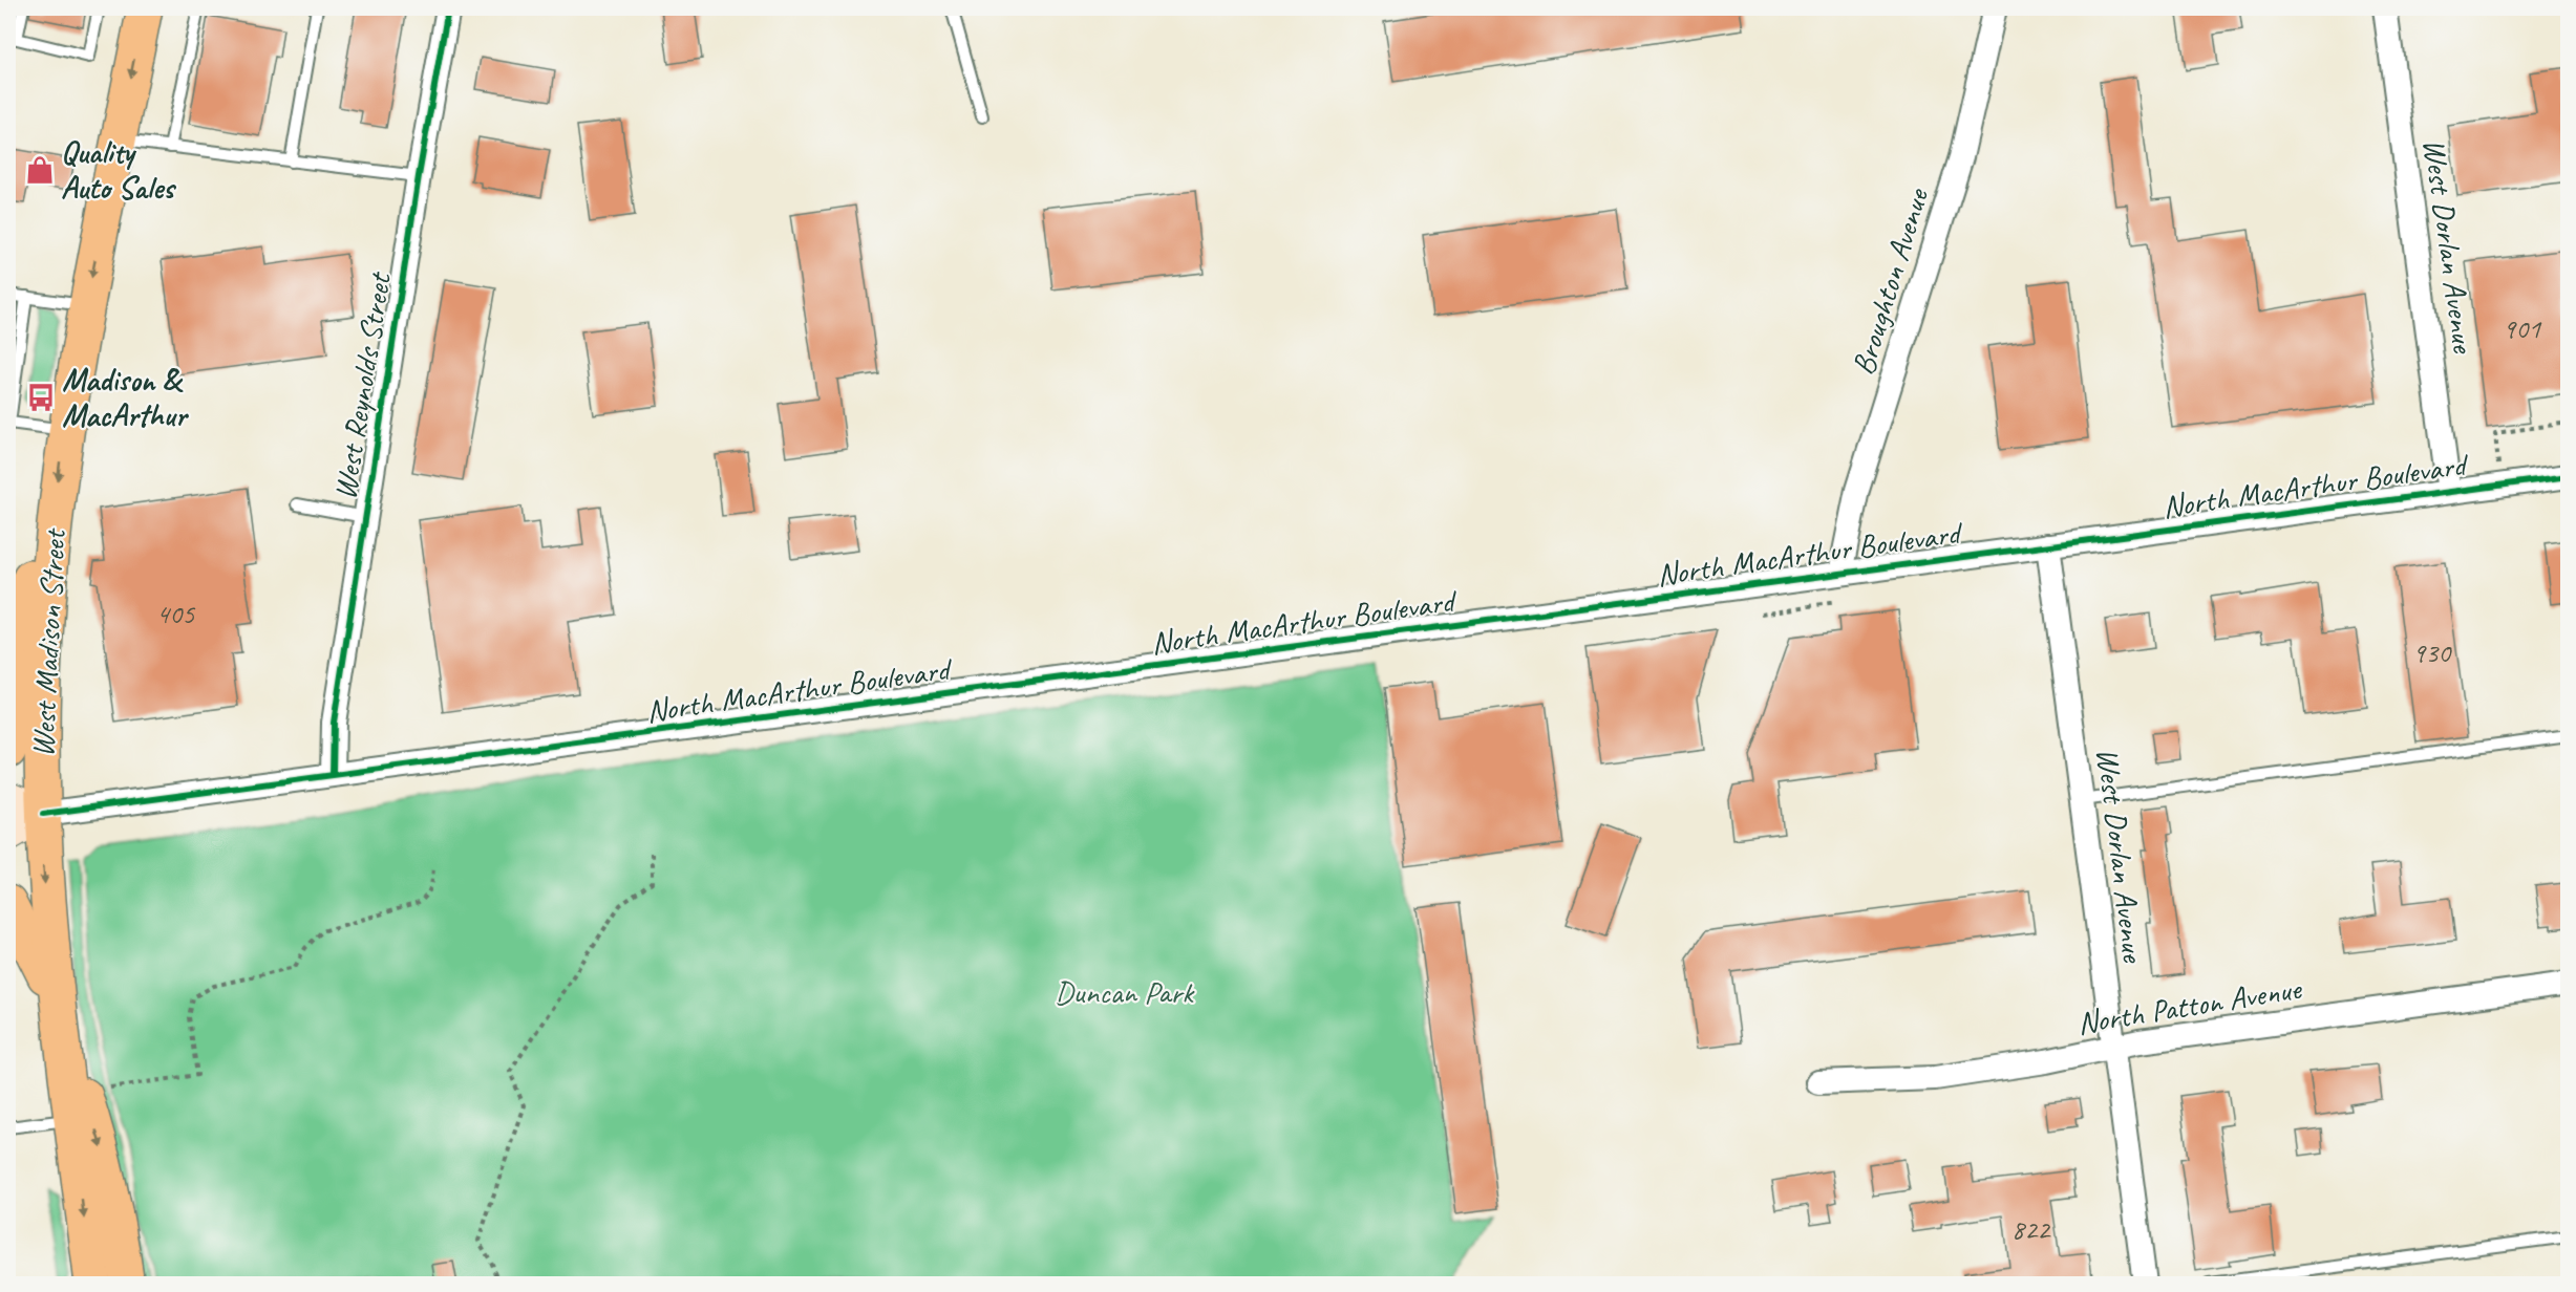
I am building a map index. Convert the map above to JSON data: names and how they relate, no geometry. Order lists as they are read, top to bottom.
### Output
{
  "streets": {
    "main road": ["North MacArthur Boulevard", "West Madison Street"],
    "street": [
      "West Dorlan Avenue",
      "Broughton Avenue",
      "West Reynolds Street",
      "North Patton Avenue"
    ]
  },
  "crossings": [
    ["West Dorlan Avenue", "North MacArthur Boulevard"],
    ["West Dorlan Avenue", "North Patton Avenue"],
    ["Broughton Avenue", "North MacArthur Boulevard"],
    ["West Reynolds Street", "North MacArthur Boulevard"],
    ["North MacArthur Boulevard", "West Madison Street"]
  ],
  "one_way": ["West Madison Street"],
  "parks": ["Duncan Park"],
  "places": {
    "shop": ["Quality Auto Sales"],
    "bus stop": ["Madison & MacArthur"]
  },
  "house_numbers": [
    "901",
    "405",
    "930",
    "822"
  ]
}
